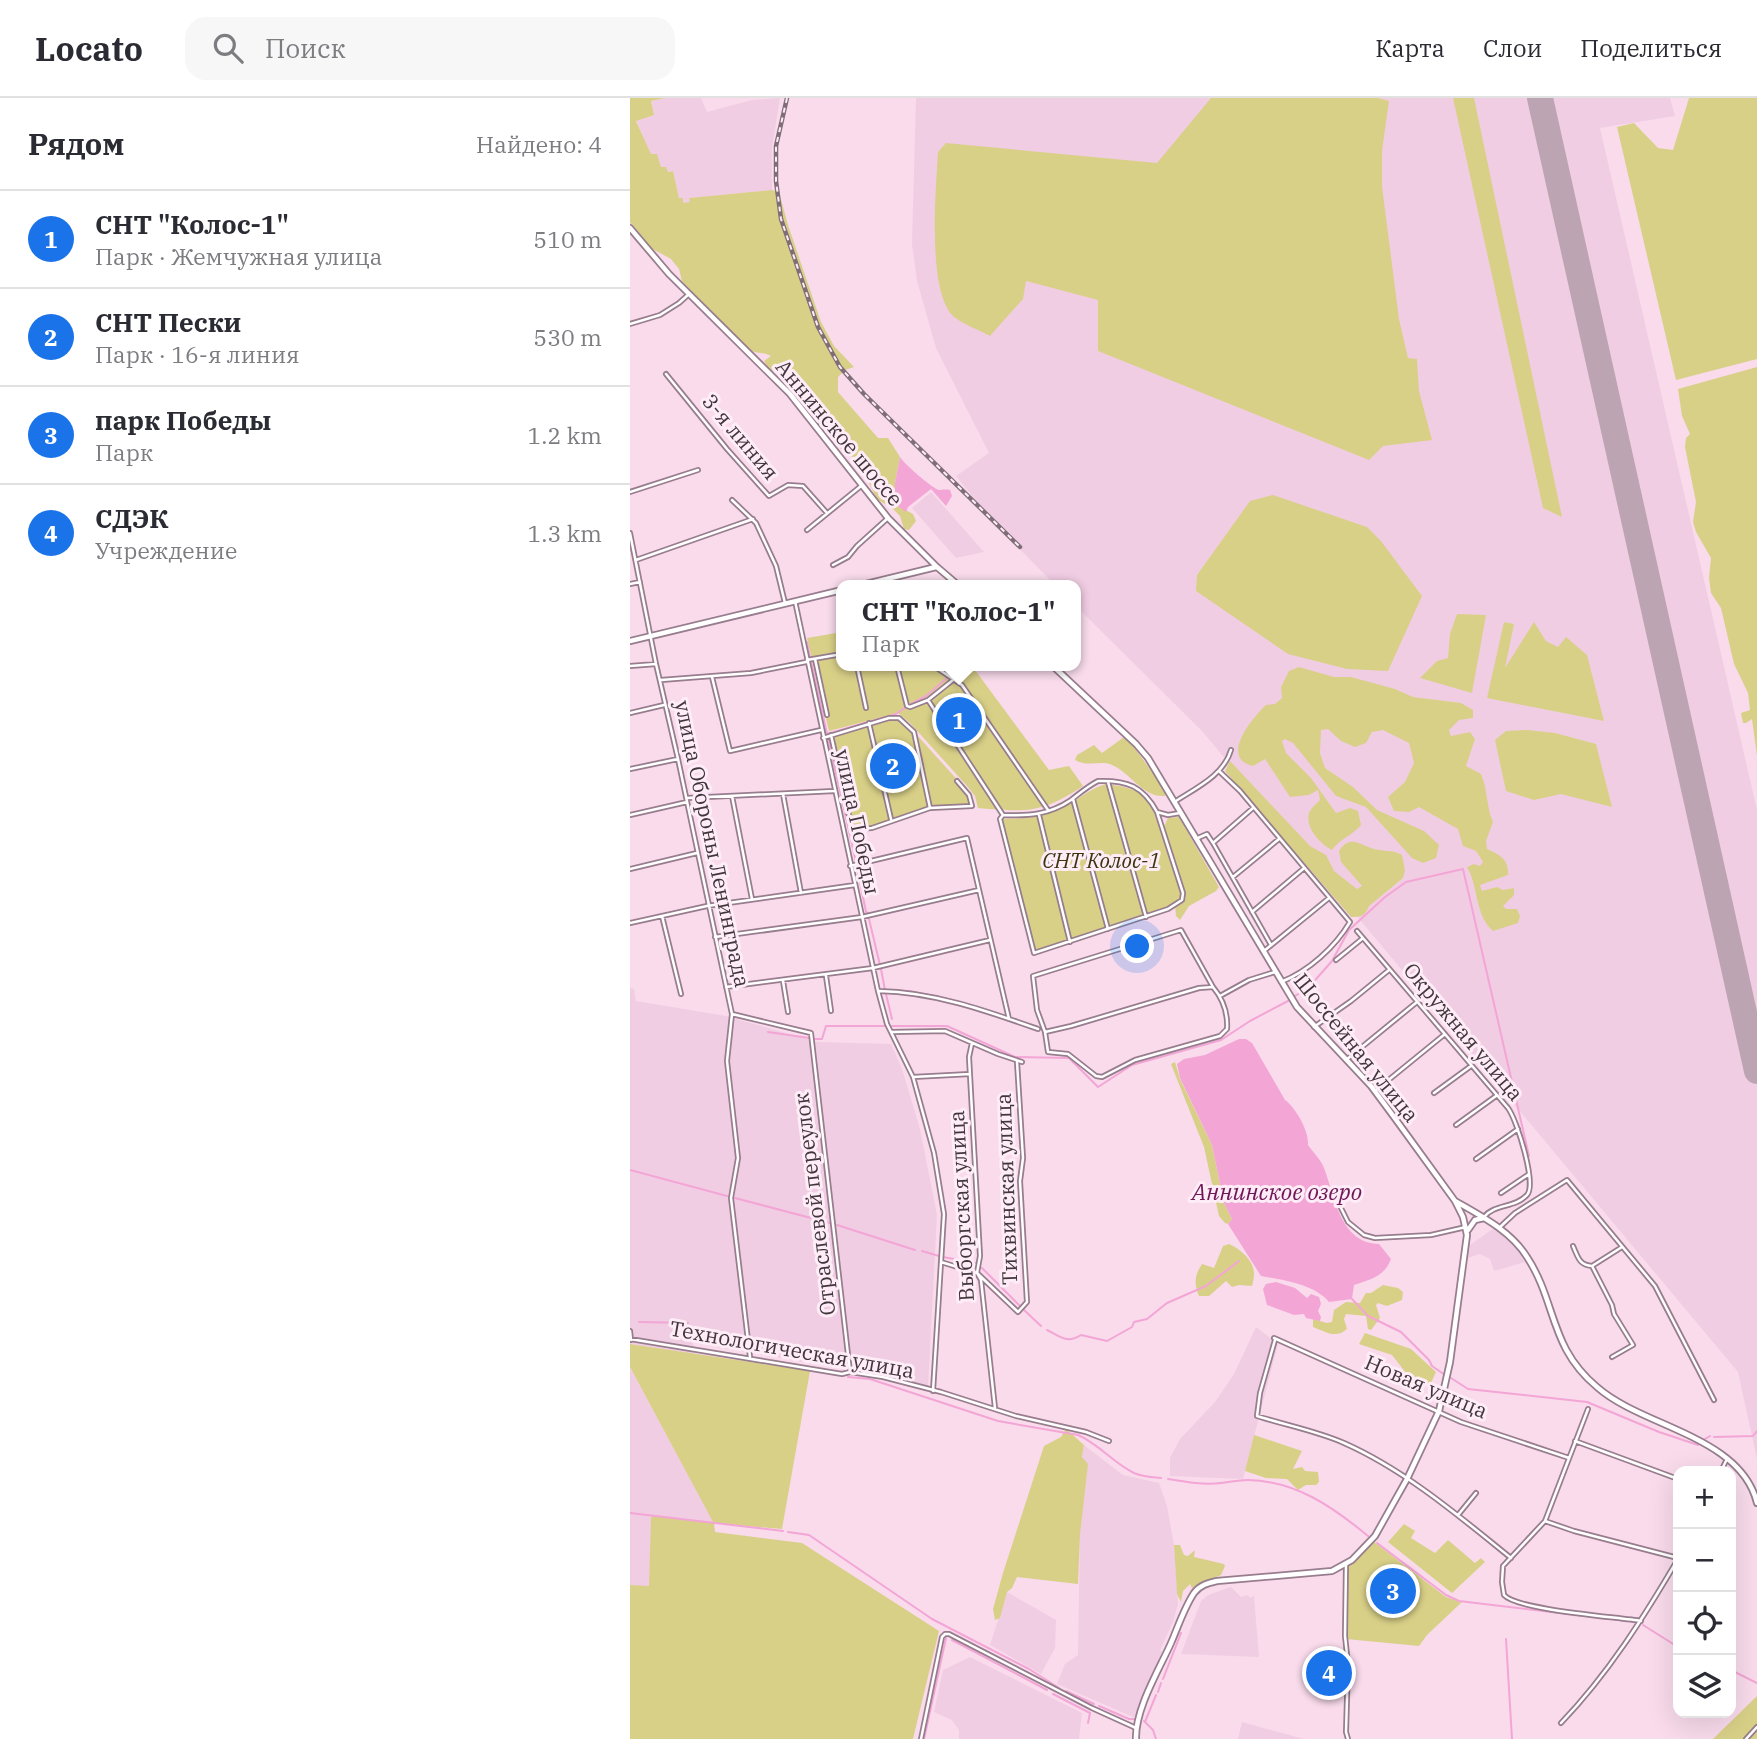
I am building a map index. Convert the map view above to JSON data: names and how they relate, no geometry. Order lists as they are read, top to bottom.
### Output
{
  "streets": {
    "main road": ["Аннинское шоссе", "Шоссейная улица"],
    "street": [
      "3-я линия",
      "улица Победы",
      "улица Обороны Ленинграда",
      "Окружная улица",
      "Тихвинская улица",
      "Отраслевой переулок",
      "Выборгская улица",
      "Технологическая улица",
      "Новая улица"
    ]
  },
  "crossings": [
    ["улица Победы", "Технологическая улица"],
    ["улица Обороны Ленинграда", "Отраслевой переулок"],
    ["улица Обороны Ленинграда", "Технологическая улица"],
    ["Тихвинская улица", "Выборгская улица"],
    ["Отраслевой переулок", "Технологическая улица"],
    ["Выборгская улица", "Технологическая улица"]
  ],
  "water": ["Аннинское озеро"],
  "parks": ["СНТ Колос-1"],
  "page": {
    "header": "Locato",
    "search": "Поиск",
    "nav": ["Карта", "Слои", "Поделиться"],
    "heading": ["Рядом", "Найдено: 4"],
    "list": [
      {
        "mark": "1",
        "name": "СНТ \"Колос-1\"",
        "note": "Парк · Жемчужная улица",
        "value": "510 m"
      },
      {
        "mark": "2",
        "name": "СНТ Пески",
        "note": "Парк · 16-я линия",
        "value": "530 m"
      },
      {
        "mark": "3",
        "name": "парк Победы",
        "note": "Парк",
        "value": "1.2 km"
      },
      {
        "mark": "4",
        "name": "СДЭК",
        "note": "Учреждение",
        "value": "1.3 km"
      }
    ],
    "popup": ["СНТ \"Колос-1\"", "Парк"],
    "pins": [
      "1",
      "2",
      "3",
      "4"
    ],
    "map_buttons": ["+", "−"]
  }
}
